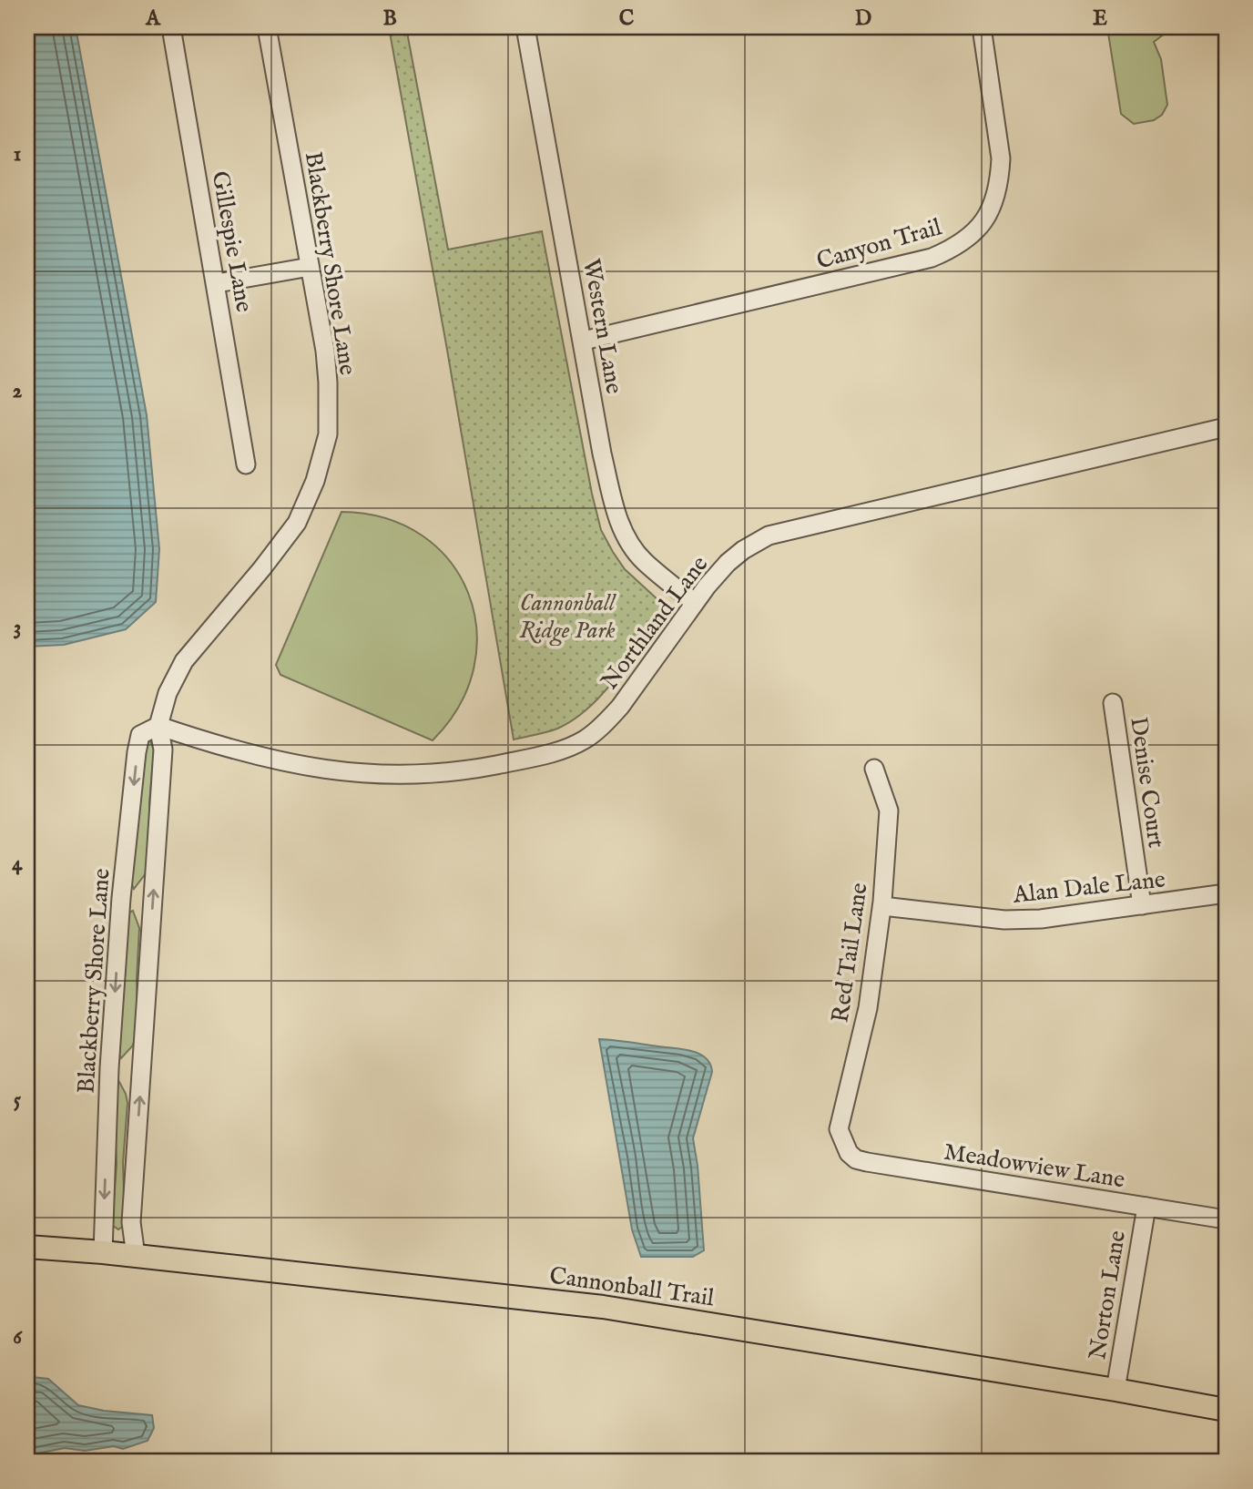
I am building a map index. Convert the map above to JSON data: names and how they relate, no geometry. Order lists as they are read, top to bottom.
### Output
{
  "streets": {
    "main road": ["Cannonball Trail"],
    "street": [
      "Gillespie Lane",
      "Canyon Trail",
      "Blackberry Shore Lane",
      "Western Lane",
      "Northland Lane",
      "Denise Court",
      "Alan Dale Lane",
      "Red Tail Lane",
      "Meadowview Lane",
      "Norton Lane"
    ]
  },
  "crossings": [
    ["Canyon Trail", "Western Lane"],
    ["Blackberry Shore Lane", "Northland Lane"],
    ["Blackberry Shore Lane", "Cannonball Trail"],
    ["Western Lane", "Northland Lane"],
    ["Denise Court", "Alan Dale Lane"],
    ["Alan Dale Lane", "Red Tail Lane"],
    ["Red Tail Lane", "Meadowview Lane"],
    ["Meadowview Lane", "Norton Lane"],
    ["Cannonball Trail", "Norton Lane"]
  ],
  "parks": ["Cannonball Ridge Park"],
  "grid": {
    "columns": [
      "A",
      "B",
      "C",
      "D",
      "E"
    ],
    "rows": [
      "1",
      "2",
      "3",
      "4",
      "5",
      "6"
    ]
  }
}
